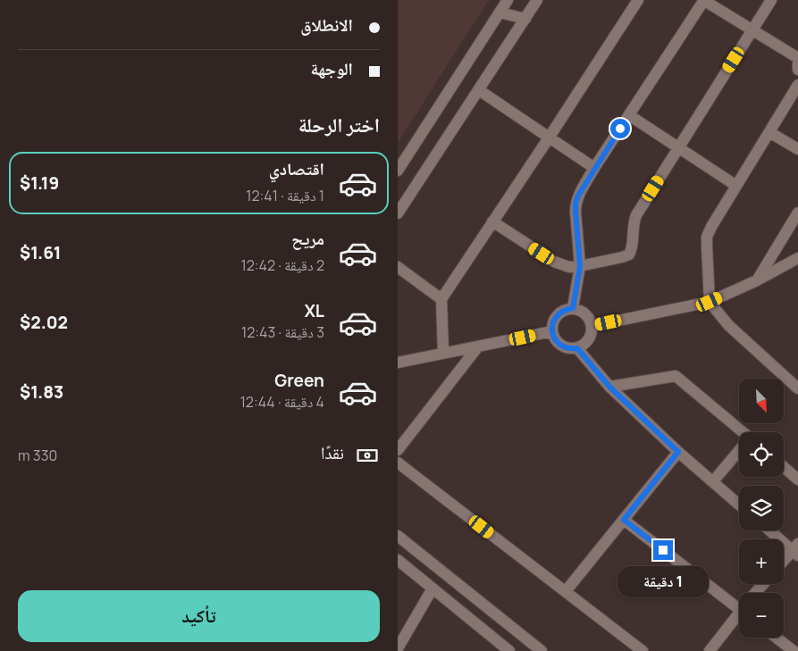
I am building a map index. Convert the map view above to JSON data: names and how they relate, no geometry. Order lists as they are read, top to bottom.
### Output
{
  "north": "bottom right",
  "page": {
    "banner": ["الانطلاق", "الوجهة"],
    "heading": "اختر الرحلة",
    "list": [
      {
        "name": "اقتصادي",
        "note": "1 دقيقة · 12:41",
        "value": "$1.19"
      },
      {
        "name": "مريح",
        "note": "2 دقيقة · 12:42",
        "value": "$1.61"
      },
      {
        "name": "XL",
        "note": "3 دقيقة · 12:43",
        "value": "$2.02"
      },
      {
        "name": "Green",
        "note": "4 دقيقة · 12:44",
        "value": "$1.83"
      }
    ],
    "map_buttons": ["+", "−"],
    "pay": ["نقدًا", "330 m"],
    "bubble": "1 دقيقة",
    "buttons": "تأكيد"
  }
}
